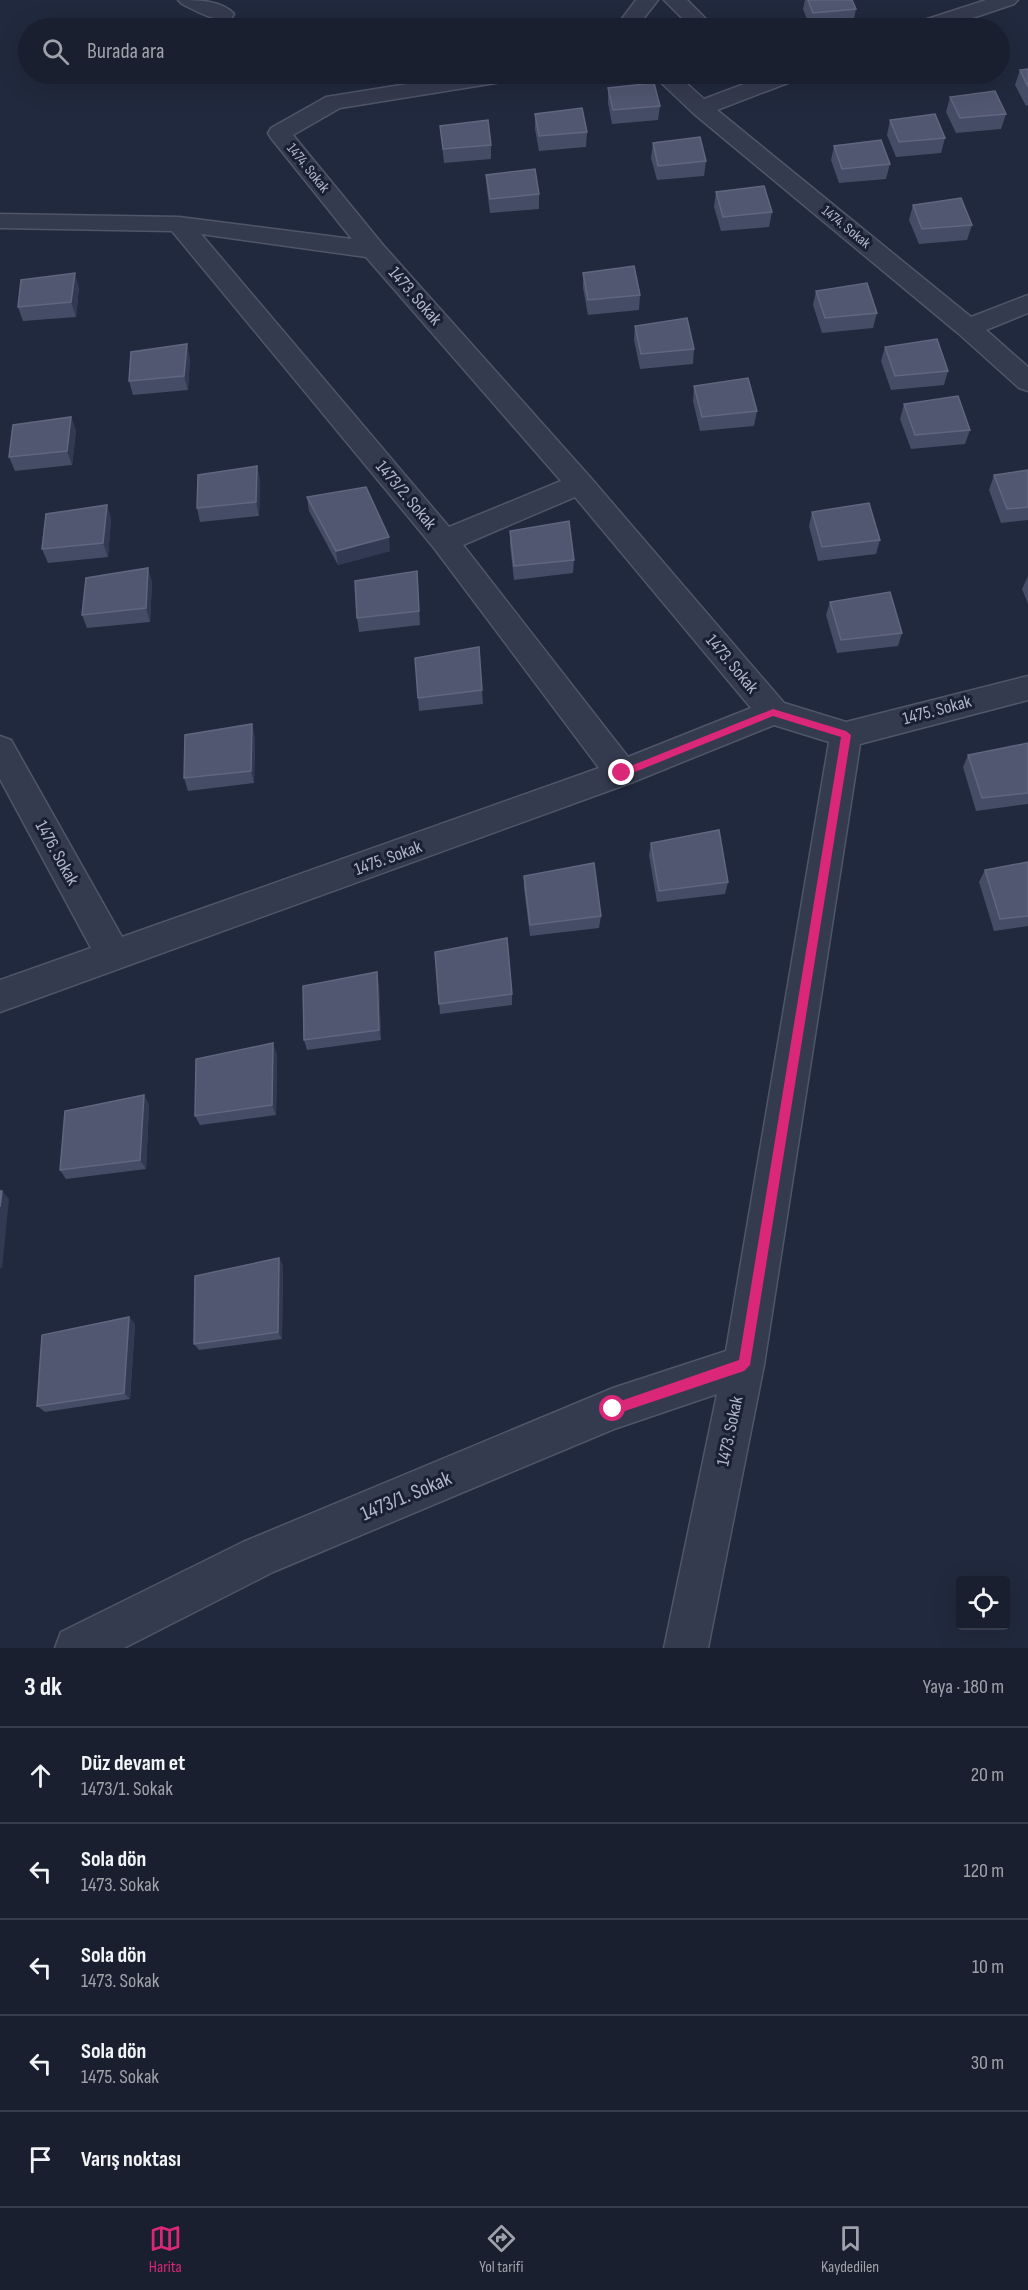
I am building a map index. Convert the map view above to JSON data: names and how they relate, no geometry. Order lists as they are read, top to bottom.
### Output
{
  "streets": {
    "street": [
      "1474. Sokak",
      "1473. Sokak",
      "1473/2. Sokak",
      "1475. Sokak",
      "1476. Sokak",
      "1473/1. Sokak"
    ]
  },
  "crossings": [
    ["1474. Sokak", "1473. Sokak"],
    ["1473. Sokak", "1473/2. Sokak"],
    ["1473. Sokak", "1475. Sokak"],
    ["1473. Sokak", "1473/1. Sokak"],
    ["1473/2. Sokak", "1475. Sokak"],
    ["1475. Sokak", "1476. Sokak"]
  ],
  "page": {
    "search": "Burada ara",
    "heading": ["3 dk", "Yaya · 180 m"],
    "list": [
      ["Düz devam et", "1473/1. Sokak", "20 m"],
      ["Sola dön", "1473. Sokak", "120 m"],
      ["Sola dön", "1473. Sokak", "10 m"],
      ["Sola dön", "1475. Sokak", "30 m"],
      "Varış noktası"
    ],
    "nav": ["Harita", "Yol tarifi", "Kaydedilen"]
  }
}
